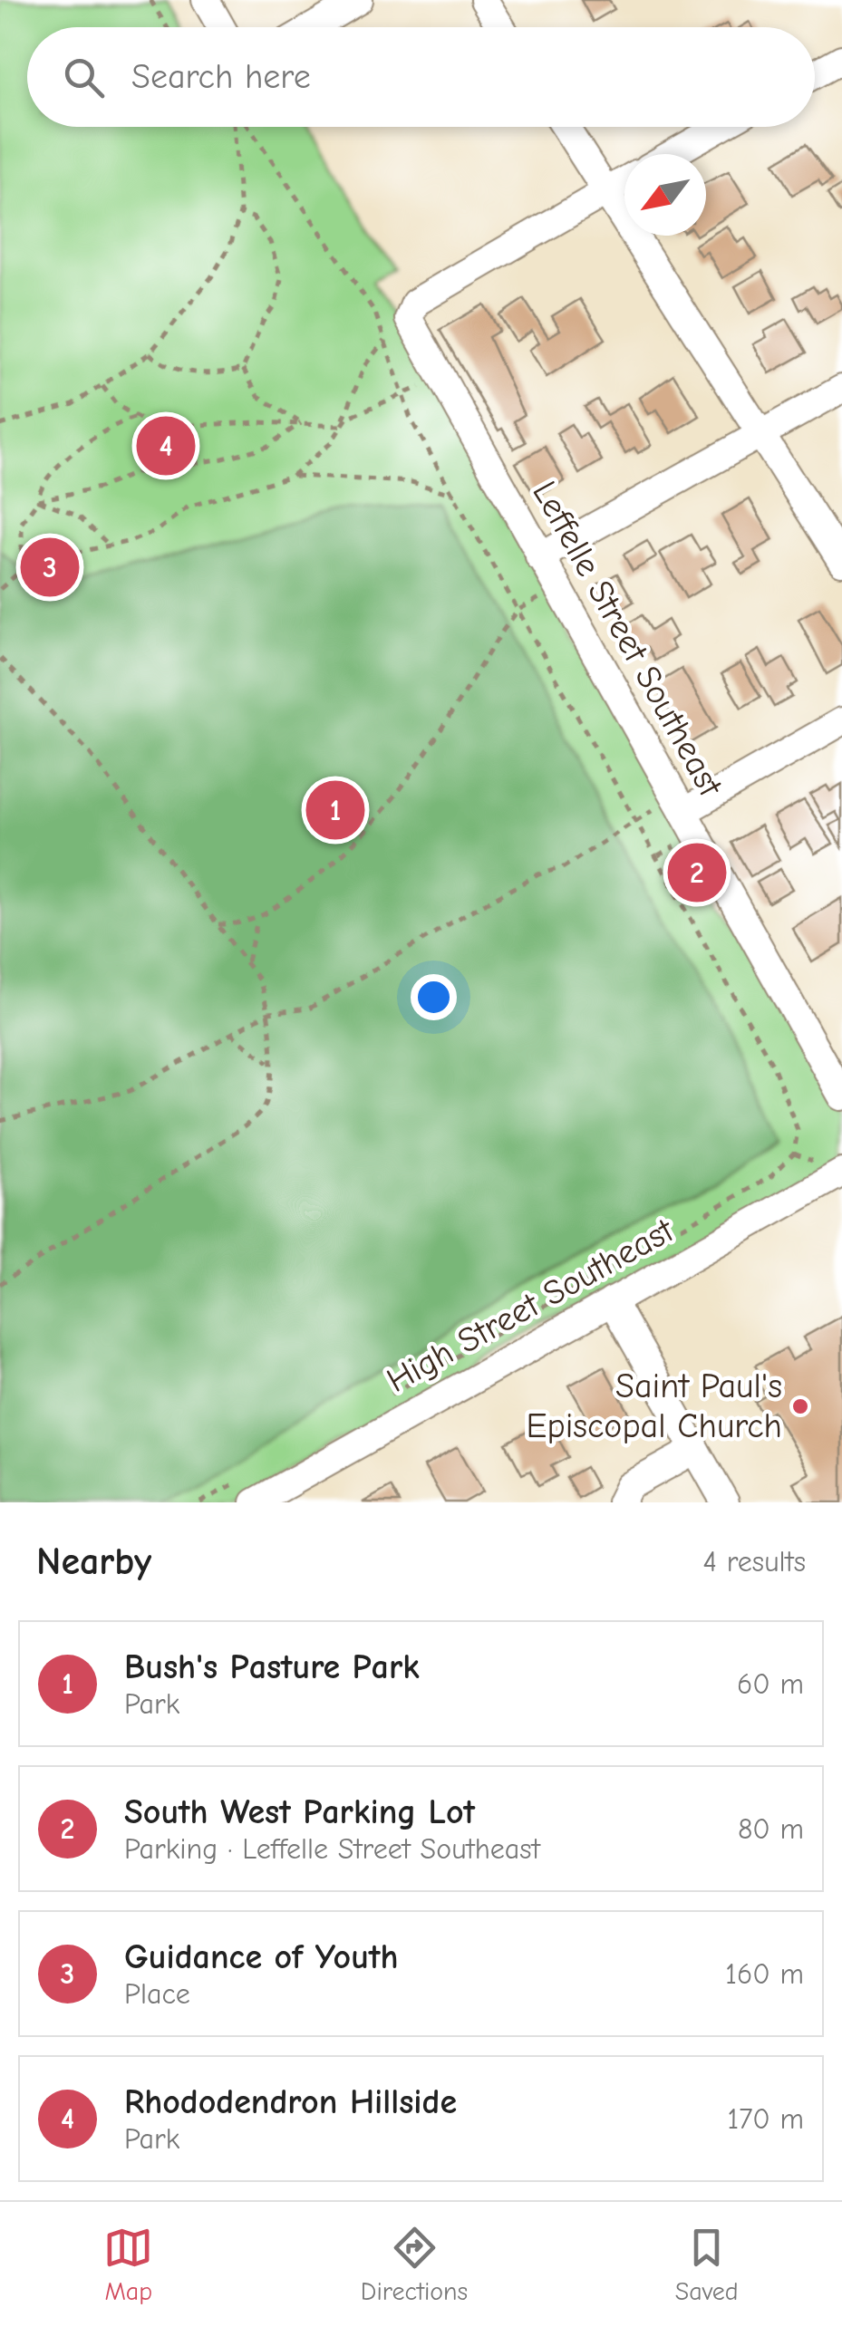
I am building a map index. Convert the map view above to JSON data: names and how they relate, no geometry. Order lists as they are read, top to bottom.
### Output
{
  "streets": {
    "street": ["Leffelle Street Southeast", "High Street Southeast"]
  },
  "places": ["Saint Paul's Episcopal Church"],
  "north": "bottom left",
  "page": {
    "search": "Search here",
    "pins": [
      "4",
      "3",
      "1",
      "2"
    ],
    "heading": ["Nearby", "4 results"],
    "list": [
      {
        "mark": "1",
        "name": "Bush's Pasture Park",
        "note": "Park",
        "value": "60 m"
      },
      {
        "mark": "2",
        "name": "South West Parking Lot",
        "note": "Parking · Leffelle Street Southeast",
        "value": "80 m"
      },
      {
        "mark": "3",
        "name": "Guidance of Youth",
        "note": "Place",
        "value": "160 m"
      },
      {
        "mark": "4",
        "name": "Rhododendron Hillside",
        "note": "Park",
        "value": "170 m"
      }
    ],
    "nav": ["Map", "Directions", "Saved"]
  }
}
